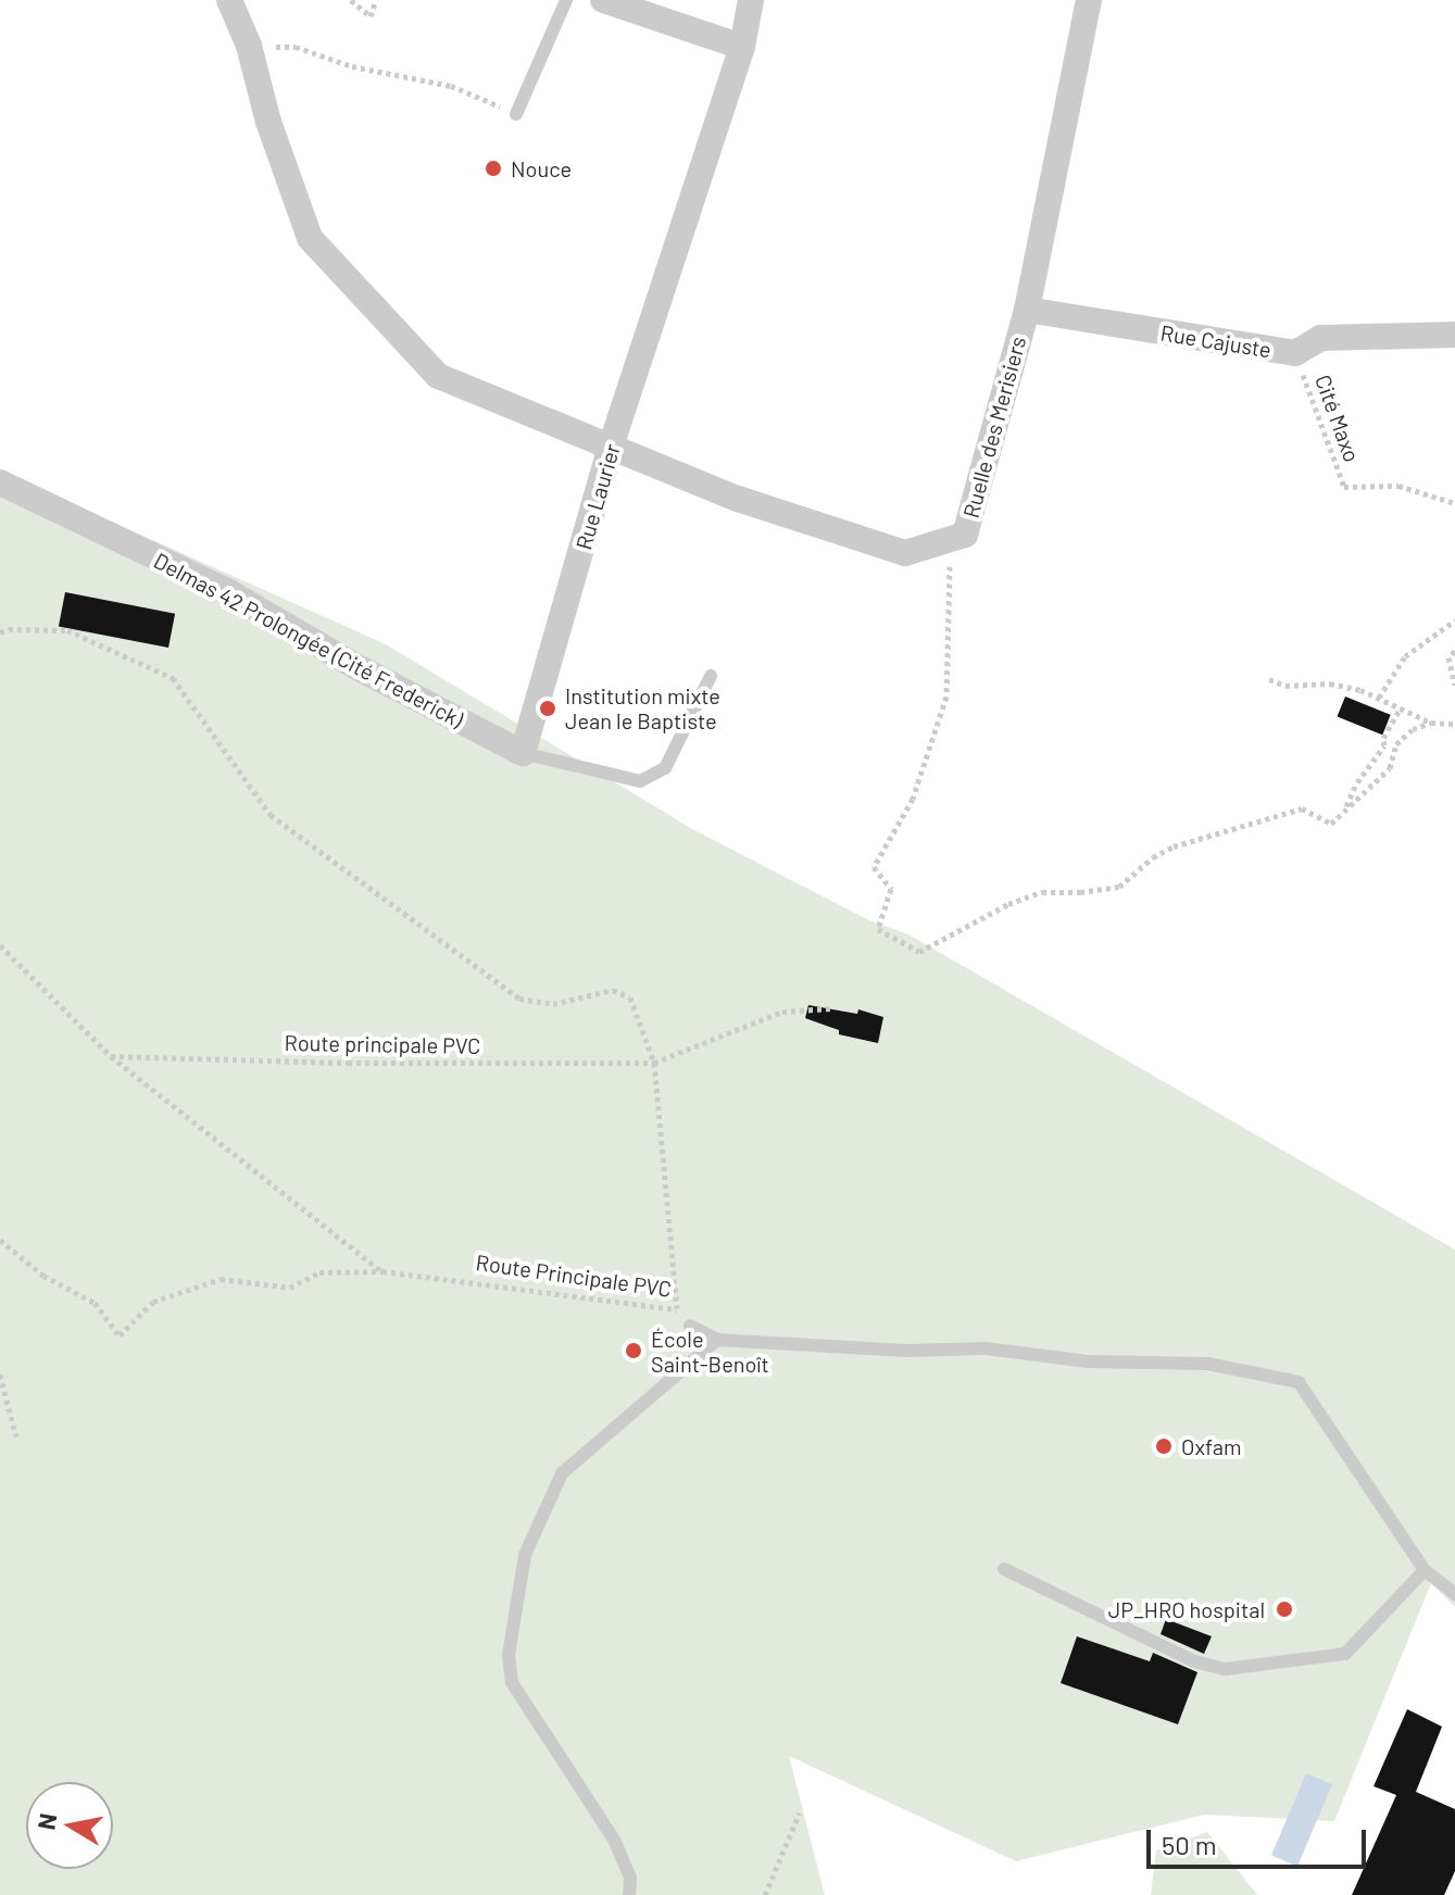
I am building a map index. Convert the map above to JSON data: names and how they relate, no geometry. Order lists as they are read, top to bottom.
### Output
{
  "streets": {
    "street": [
      "Rue Cajuste",
      "Ruelle des Merisiers",
      "Rue Laurier",
      "Delmas 42 Prolongée (Cité Frederick)"
    ],
    "lane": ["Route Principale PVC"],
    "path": ["Cité Maxo", "Route principale PVC"]
  },
  "crossings": [
    ["Rue Cajuste", "Cité Maxo"],
    ["Rue Cajuste", "Ruelle des Merisiers"],
    ["Rue Laurier", "Delmas 42 Prolongée (Cité Frederick)"]
  ],
  "places": [
    "Nouce",
    "Institution mixte Jean le Baptiste",
    "École Saint-Benoît",
    "Oxfam",
    "JP_HRO hospital"
  ],
  "scale_bar": "50 m",
  "north": "left"
}
